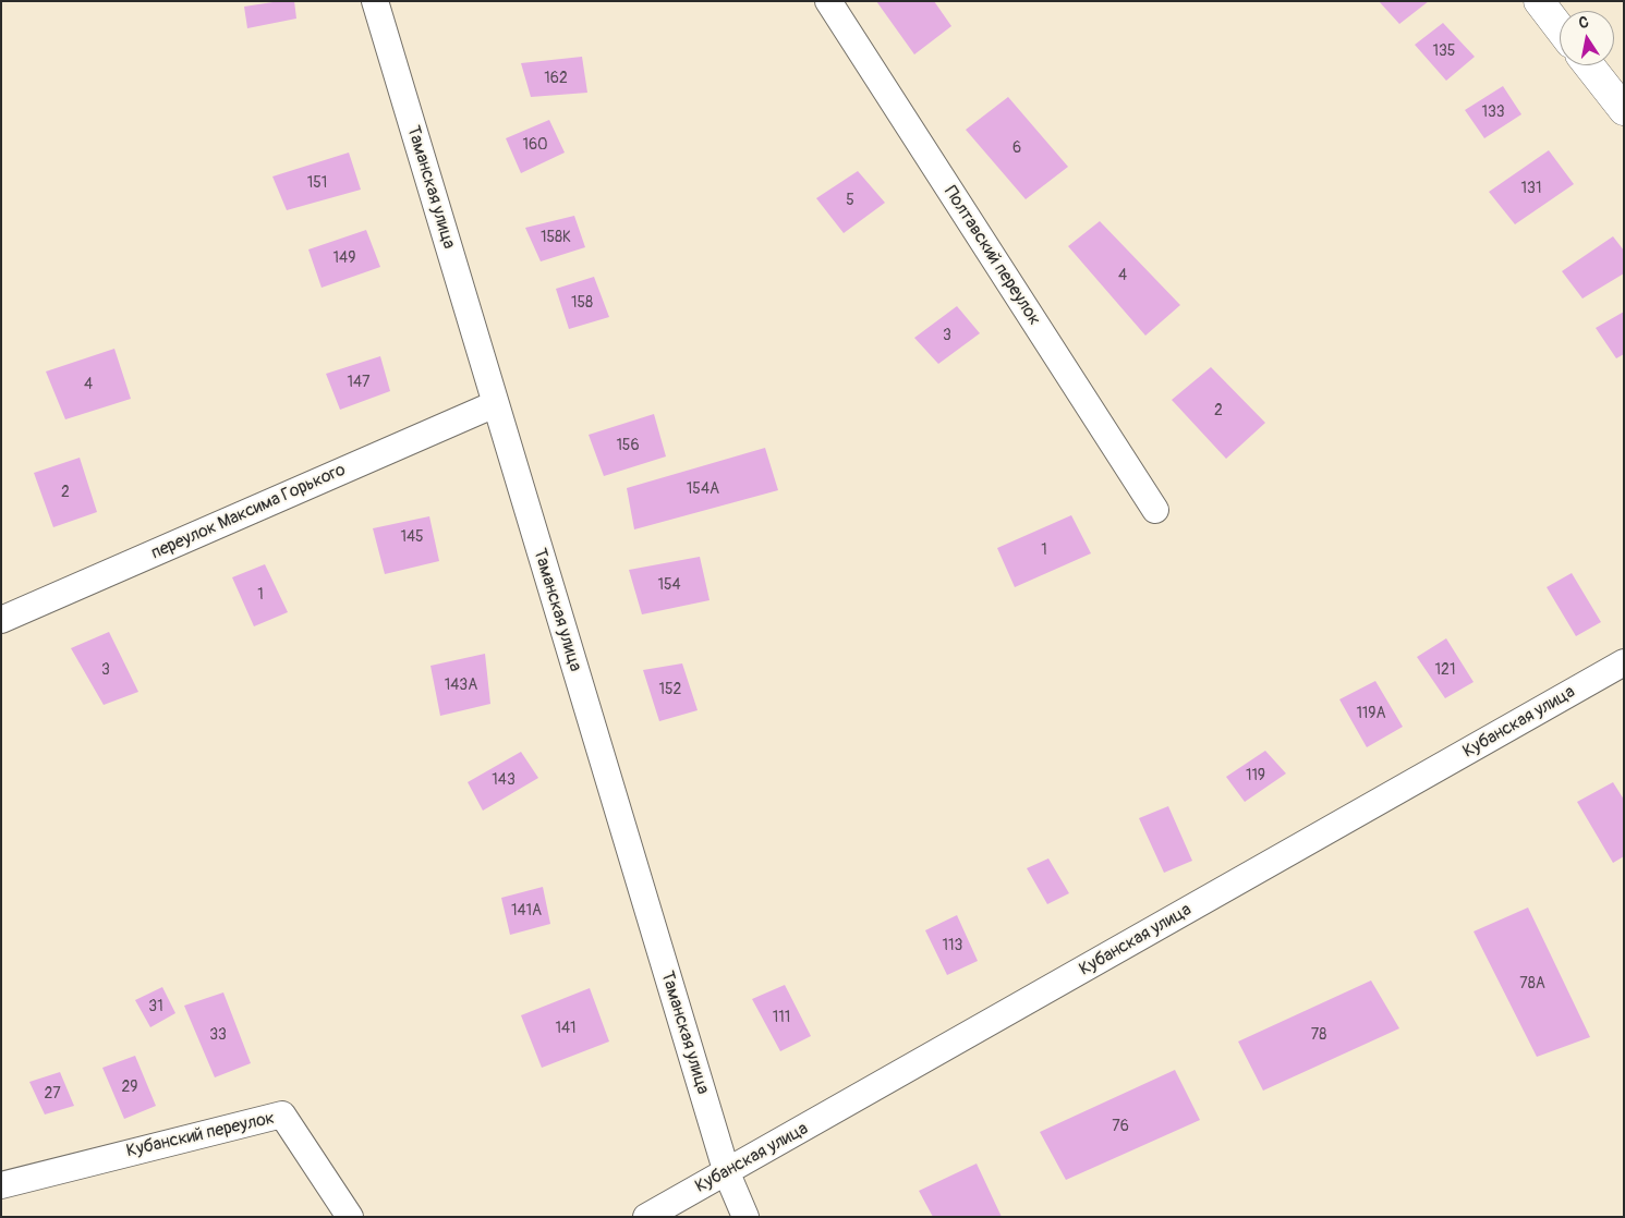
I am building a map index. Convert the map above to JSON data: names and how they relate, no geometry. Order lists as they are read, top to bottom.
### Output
{
  "streets": {
    "street": [
      "Таманская улица",
      "Полтавский переулок",
      "переулок Максима Горького",
      "Кубанская улица",
      "Кубанский переулок"
    ]
  },
  "crossings": [
    ["Таманская улица", "переулок Максима Горького"],
    ["Таманская улица", "Кубанская улица"]
  ],
  "house_numbers": [
    "135",
    "162",
    "133",
    "160",
    "6",
    "151",
    "131",
    "5",
    "158К",
    "149",
    "4",
    "158",
    "3",
    "147",
    "4",
    "2",
    "156",
    "154А",
    "2",
    "145",
    "1",
    "154",
    "1",
    "3",
    "121",
    "143А",
    "152",
    "119А",
    "119",
    "143",
    "141А",
    "113",
    "78А",
    "31",
    "111",
    "141",
    "33",
    "78",
    "29",
    "27",
    "76"
  ],
  "north": "top"
}
